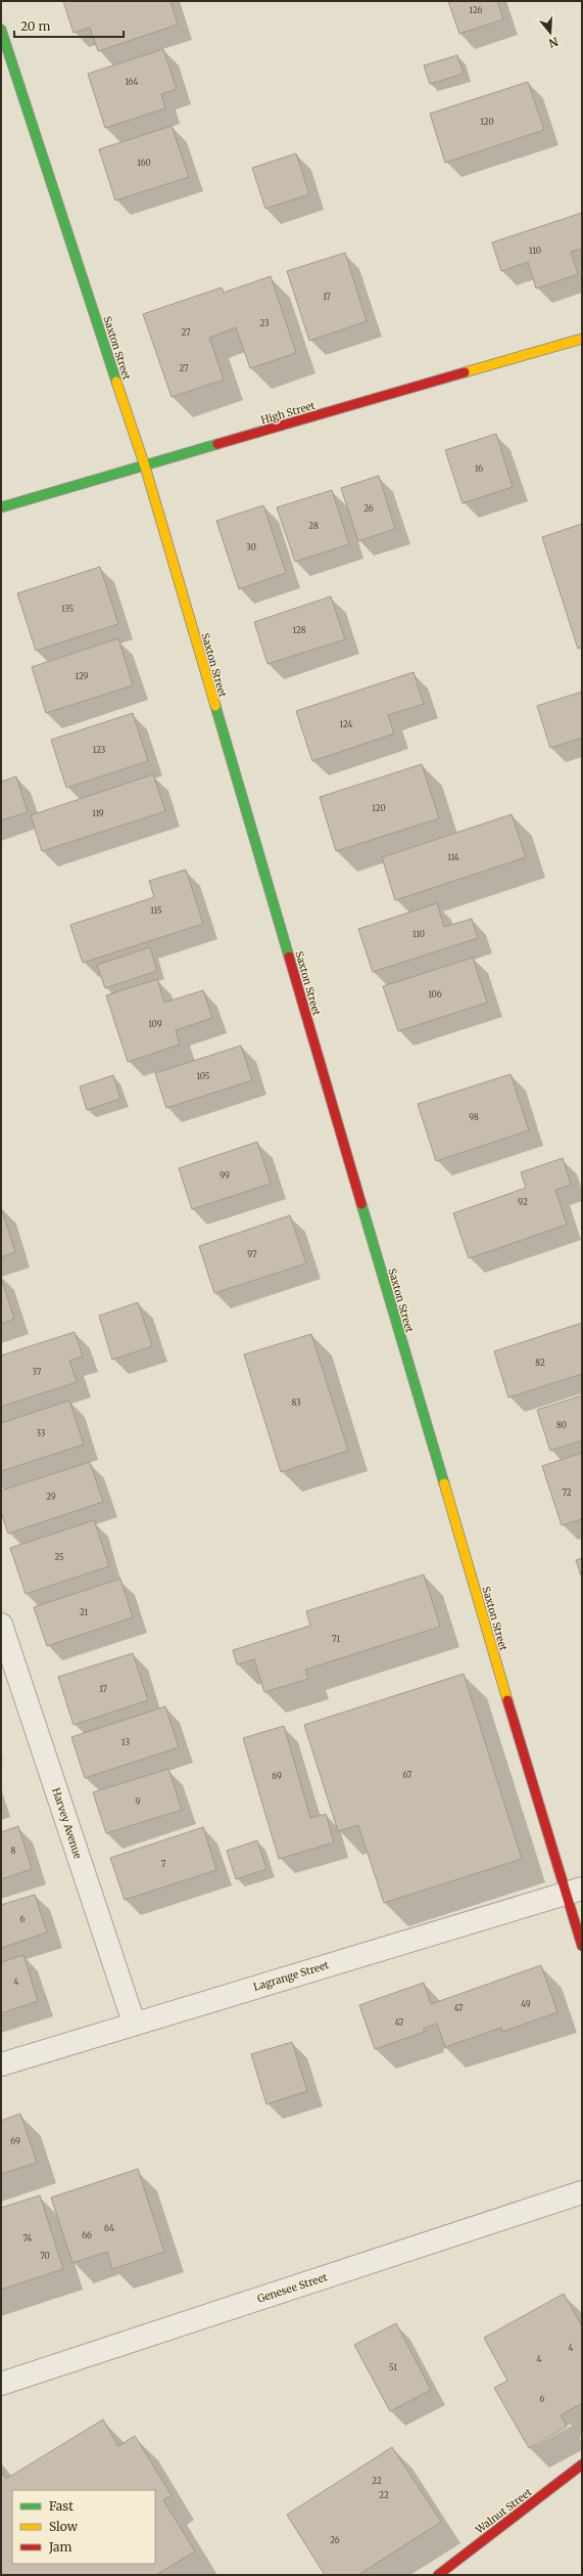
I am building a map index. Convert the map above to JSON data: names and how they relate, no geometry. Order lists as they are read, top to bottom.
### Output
{
  "streets": {
    "main road": ["Saxton Street", "High Street", "Walnut Street"],
    "street": ["Harvey Avenue", "Lagrange Street", "Genesee Street"]
  },
  "crossings": [
    ["Saxton Street", "High Street"],
    ["Saxton Street", "Lagrange Street"],
    ["Harvey Avenue", "Lagrange Street"]
  ],
  "house_numbers": [
    "126",
    "164",
    "120",
    "160",
    "110",
    "17",
    "23",
    "27",
    "27",
    "16",
    "26",
    "28",
    "30",
    "135",
    "128",
    "129",
    "124",
    "123",
    "120",
    "119",
    "114",
    "115",
    "110",
    "106",
    "109",
    "105",
    "98",
    "99",
    "92",
    "97",
    "82",
    "37",
    "83",
    "80",
    "33",
    "72",
    "29",
    "25",
    "21",
    "71",
    "17",
    "13",
    "67",
    "69",
    "9",
    "8",
    "7",
    "6",
    "4",
    "49",
    "47",
    "47",
    "69",
    "64",
    "66",
    "74",
    "70",
    "4",
    "4",
    "51",
    "6",
    "22",
    "22",
    "26"
  ],
  "legend": ["Fast", "Slow", "Jam"],
  "scale_bar": "20 m",
  "north": "bottom"
}
